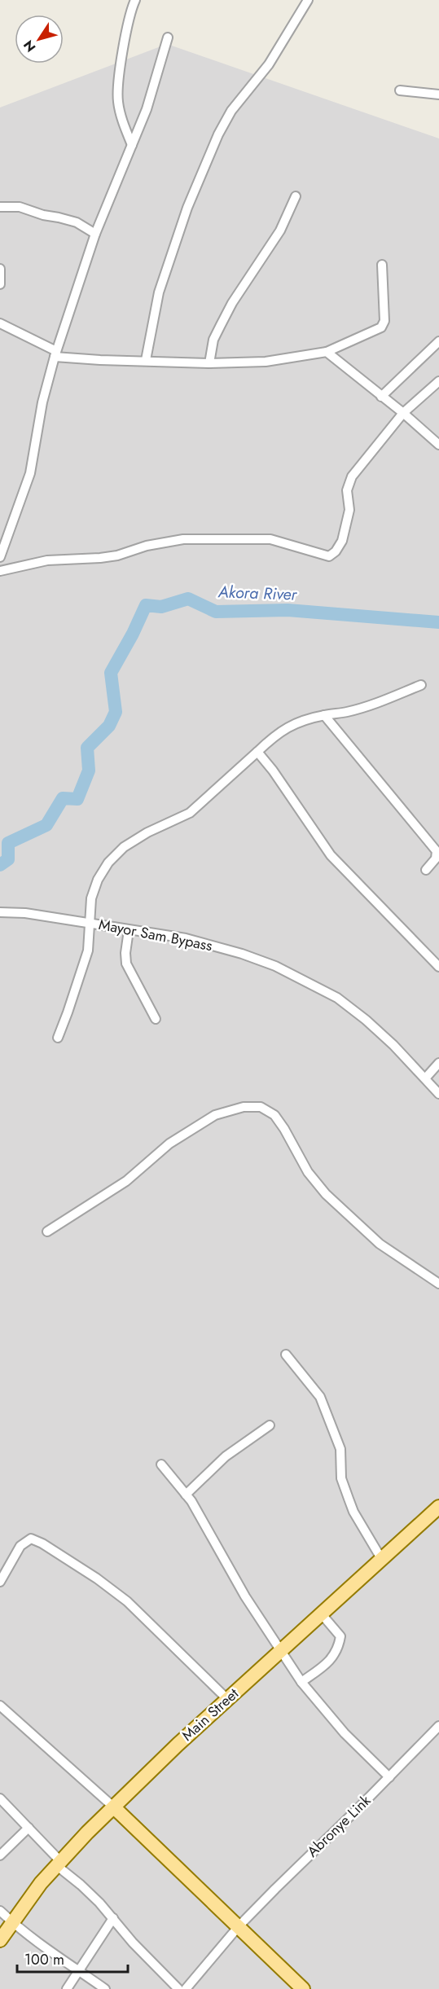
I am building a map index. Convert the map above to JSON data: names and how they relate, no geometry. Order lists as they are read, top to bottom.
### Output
{
  "streets": {
    "main road": ["Main Street"],
    "street": ["Mayor Sam Bypass", "Abronye Link"]
  },
  "water": ["Akora River"],
  "scale_bar": "100 m",
  "north": "bottom left"
}
